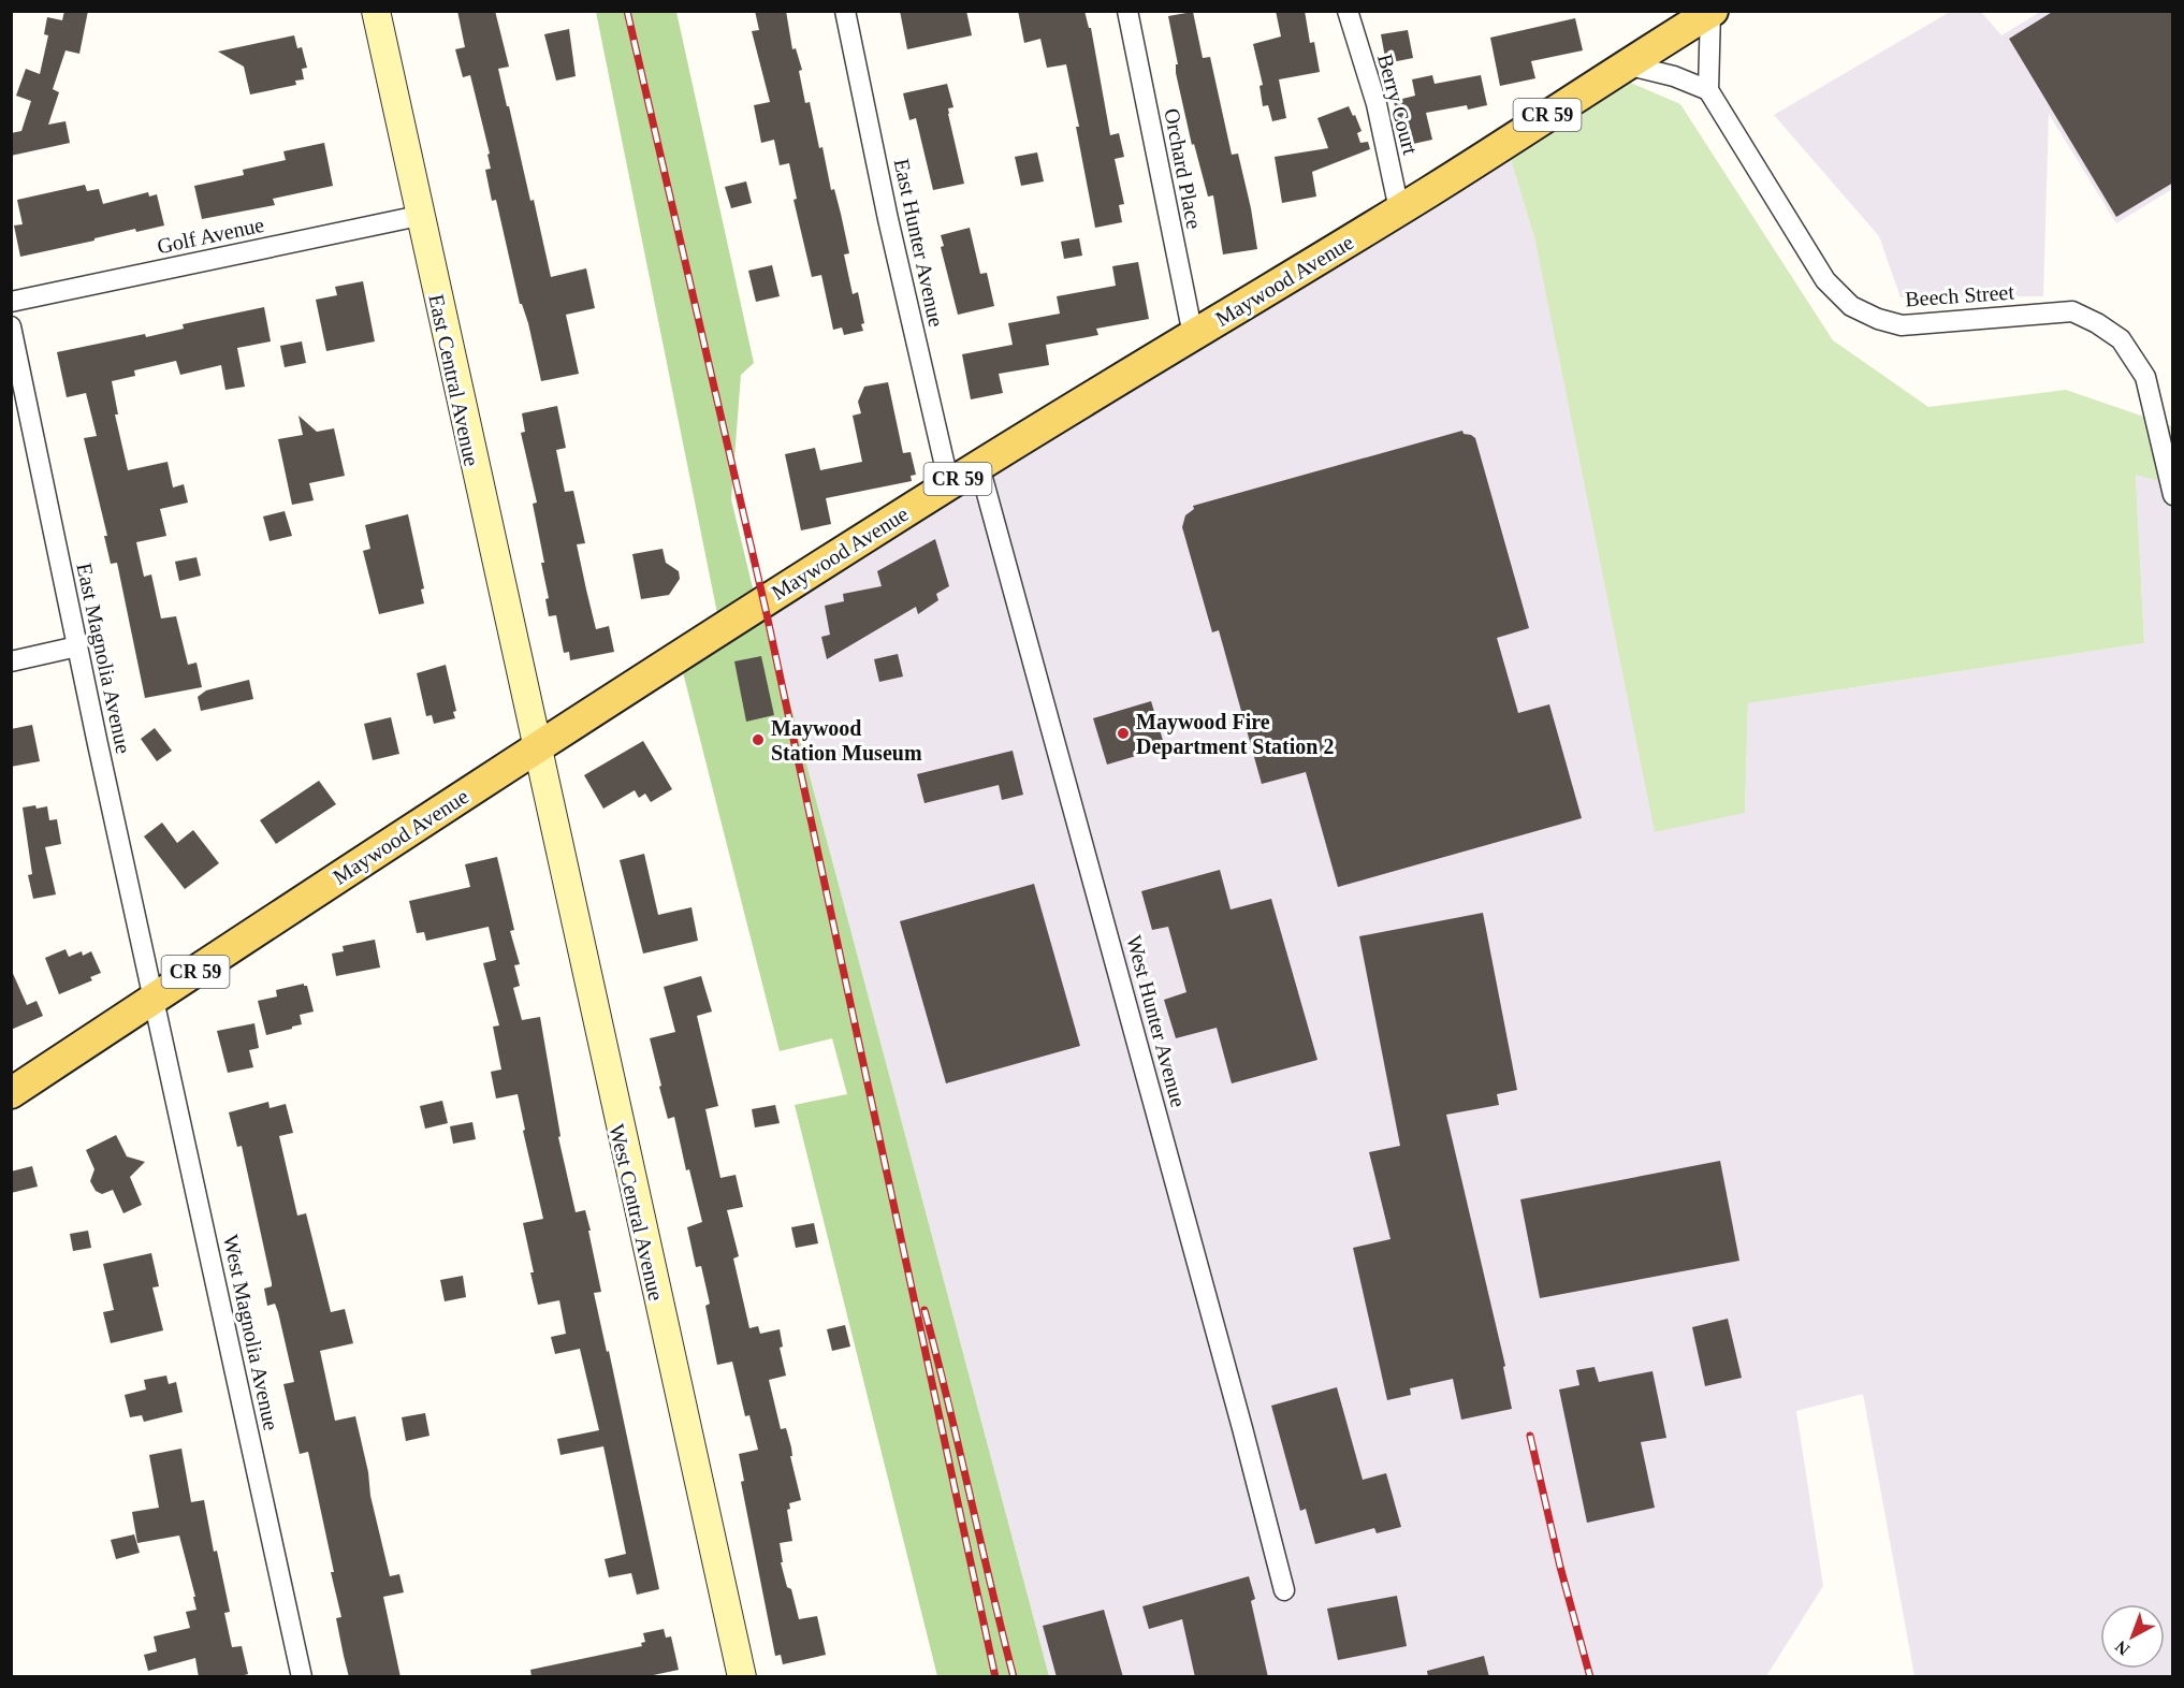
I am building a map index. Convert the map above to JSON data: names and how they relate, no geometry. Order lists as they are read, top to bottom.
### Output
{
  "streets": {
    "main road": ["CR 59", "Maywood Avenue"],
    "street": [
      "Berry Court",
      "Orchard Place",
      "Golf Avenue",
      "East Hunter Avenue",
      "Beech Street",
      "East Central Avenue",
      "East Magnolia Avenue",
      "West Hunter Avenue",
      "West Central Avenue",
      "West Magnolia Avenue"
    ]
  },
  "crossings": [
    ["Berry Court", "Maywood Avenue"],
    ["Orchard Place", "Maywood Avenue"],
    ["Golf Avenue", "East Central Avenue"],
    ["East Hunter Avenue", "Maywood Avenue"],
    ["Maywood Avenue", "East Central Avenue"],
    ["Maywood Avenue", "East Magnolia Avenue"],
    ["Maywood Avenue", "West Hunter Avenue"],
    ["Maywood Avenue", "West Central Avenue"],
    ["Maywood Avenue", "West Magnolia Avenue"],
    ["East Central Avenue", "West Central Avenue"],
    ["East Magnolia Avenue", "West Magnolia Avenue"]
  ],
  "places": ["Maywood Fire Department Station 2", "Maywood Station Museum"],
  "north": "bottom left"
}
